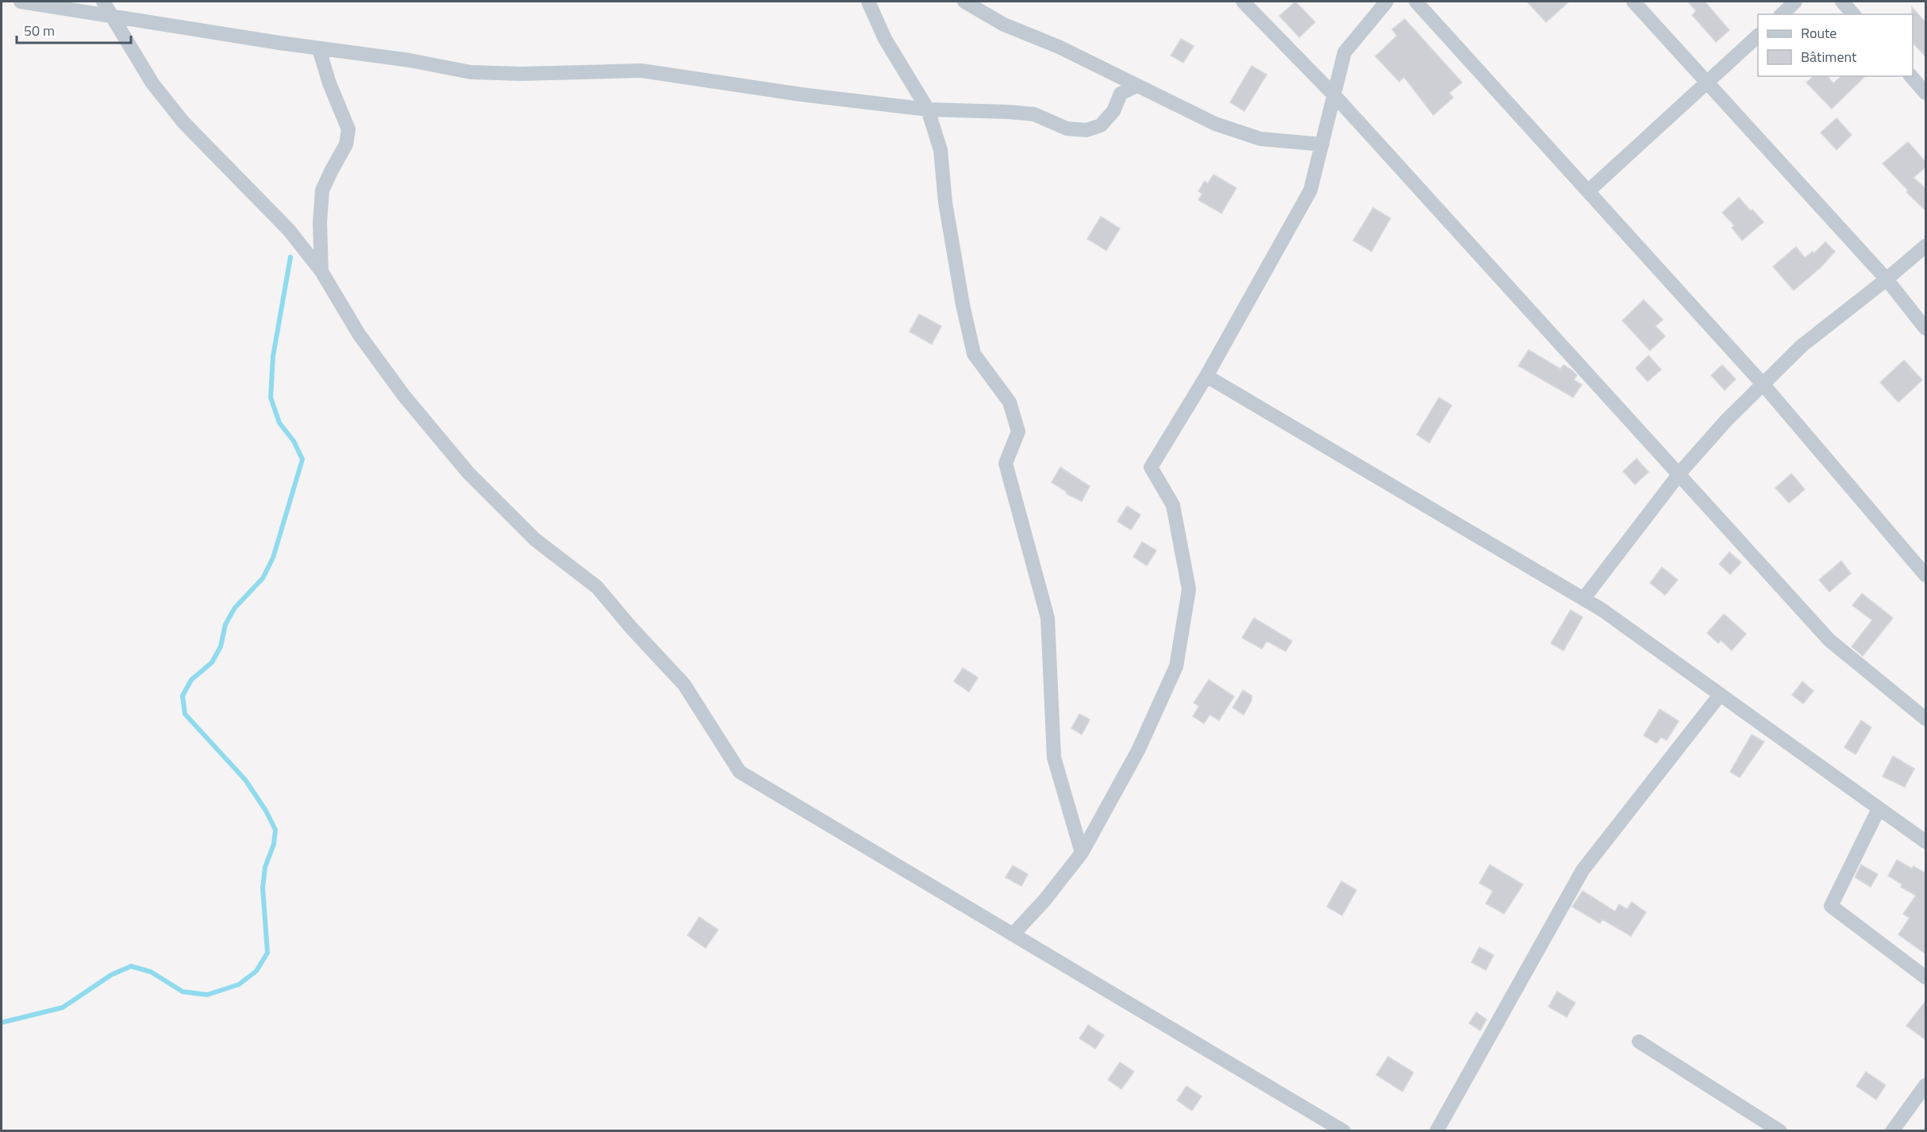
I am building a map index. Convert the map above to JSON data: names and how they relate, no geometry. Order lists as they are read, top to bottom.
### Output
{
  "legend": ["Route", "Bâtiment"],
  "scale_bar": "50 m"
}
